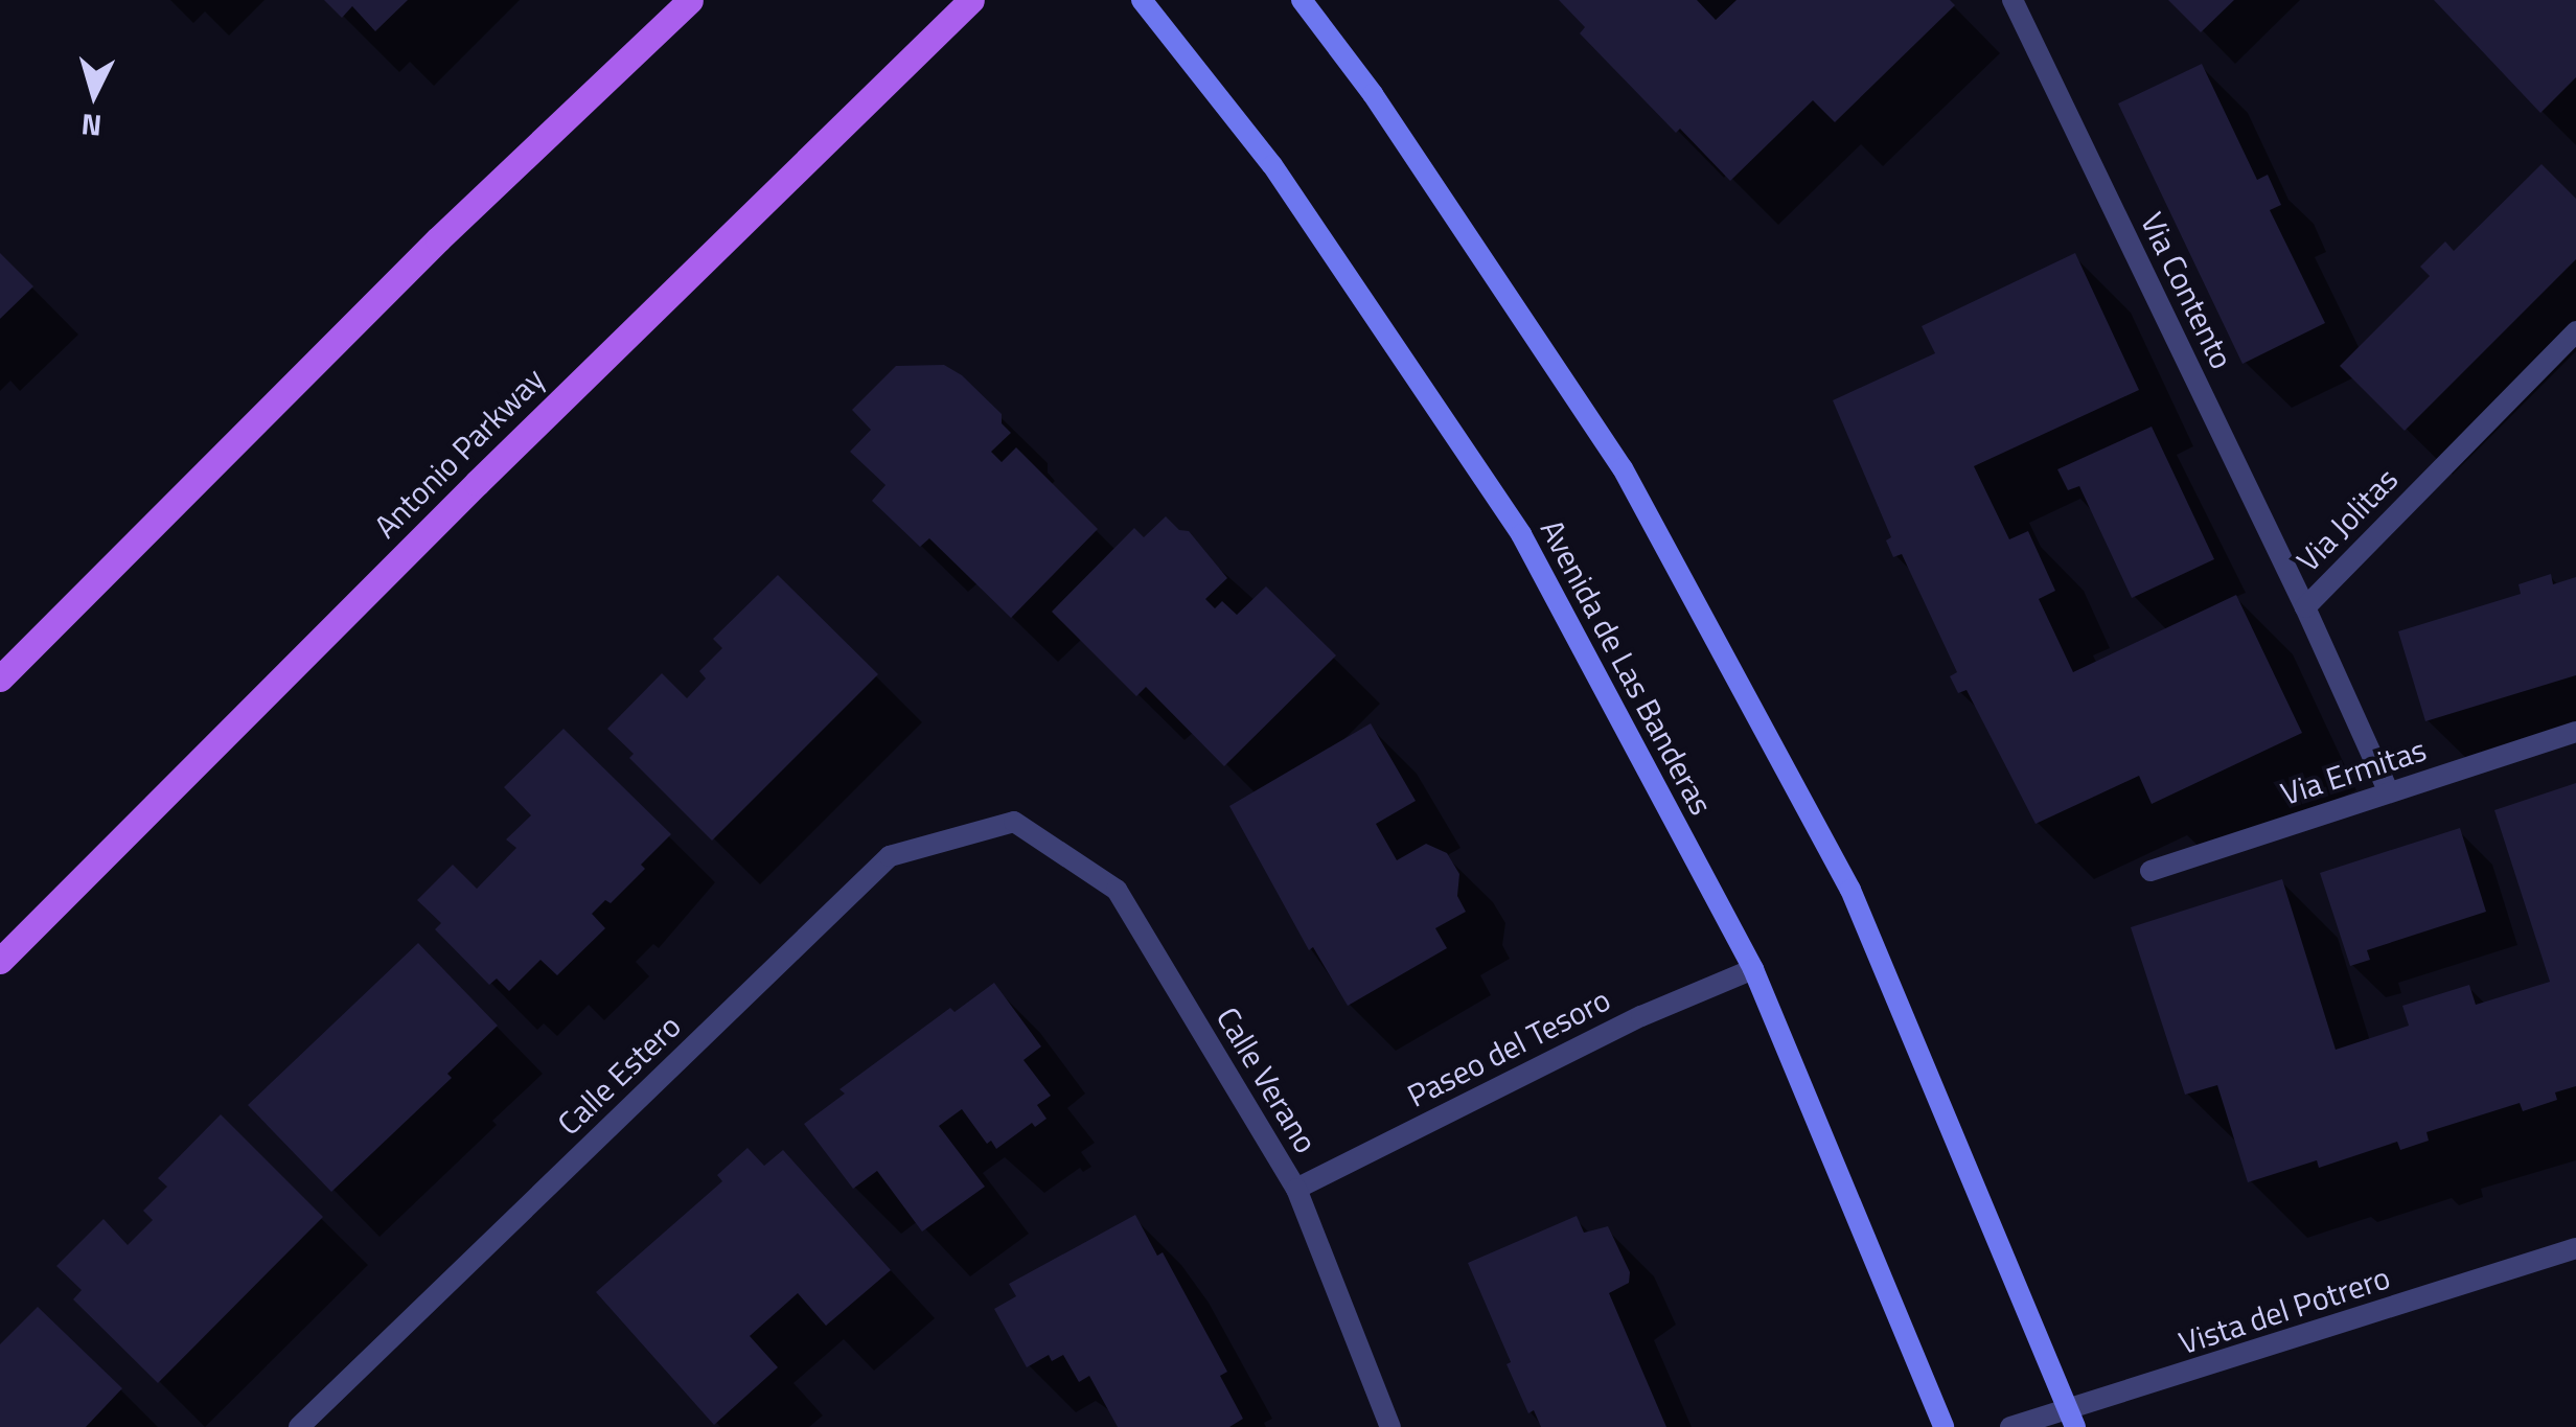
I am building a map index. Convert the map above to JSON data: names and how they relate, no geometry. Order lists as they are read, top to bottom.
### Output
{
  "streets": {
    "main road": ["Antonio Parkway", "Avenida de Las Banderas"],
    "street": [
      "Via Contento",
      "Via Jolitas",
      "Via Ermitas",
      "Paseo del Tesoro",
      "Calle Estero",
      "Calle Verano",
      "Vista del Potrero"
    ]
  },
  "crossings": [
    ["Via Contento", "Via Jolitas"],
    ["Via Jolitas", "Via Ermitas"],
    ["Avenida de Las Banderas", "Paseo del Tesoro"],
    ["Paseo del Tesoro", "Calle Verano"],
    ["Calle Estero", "Calle Verano"]
  ],
  "north": "bottom"
}
